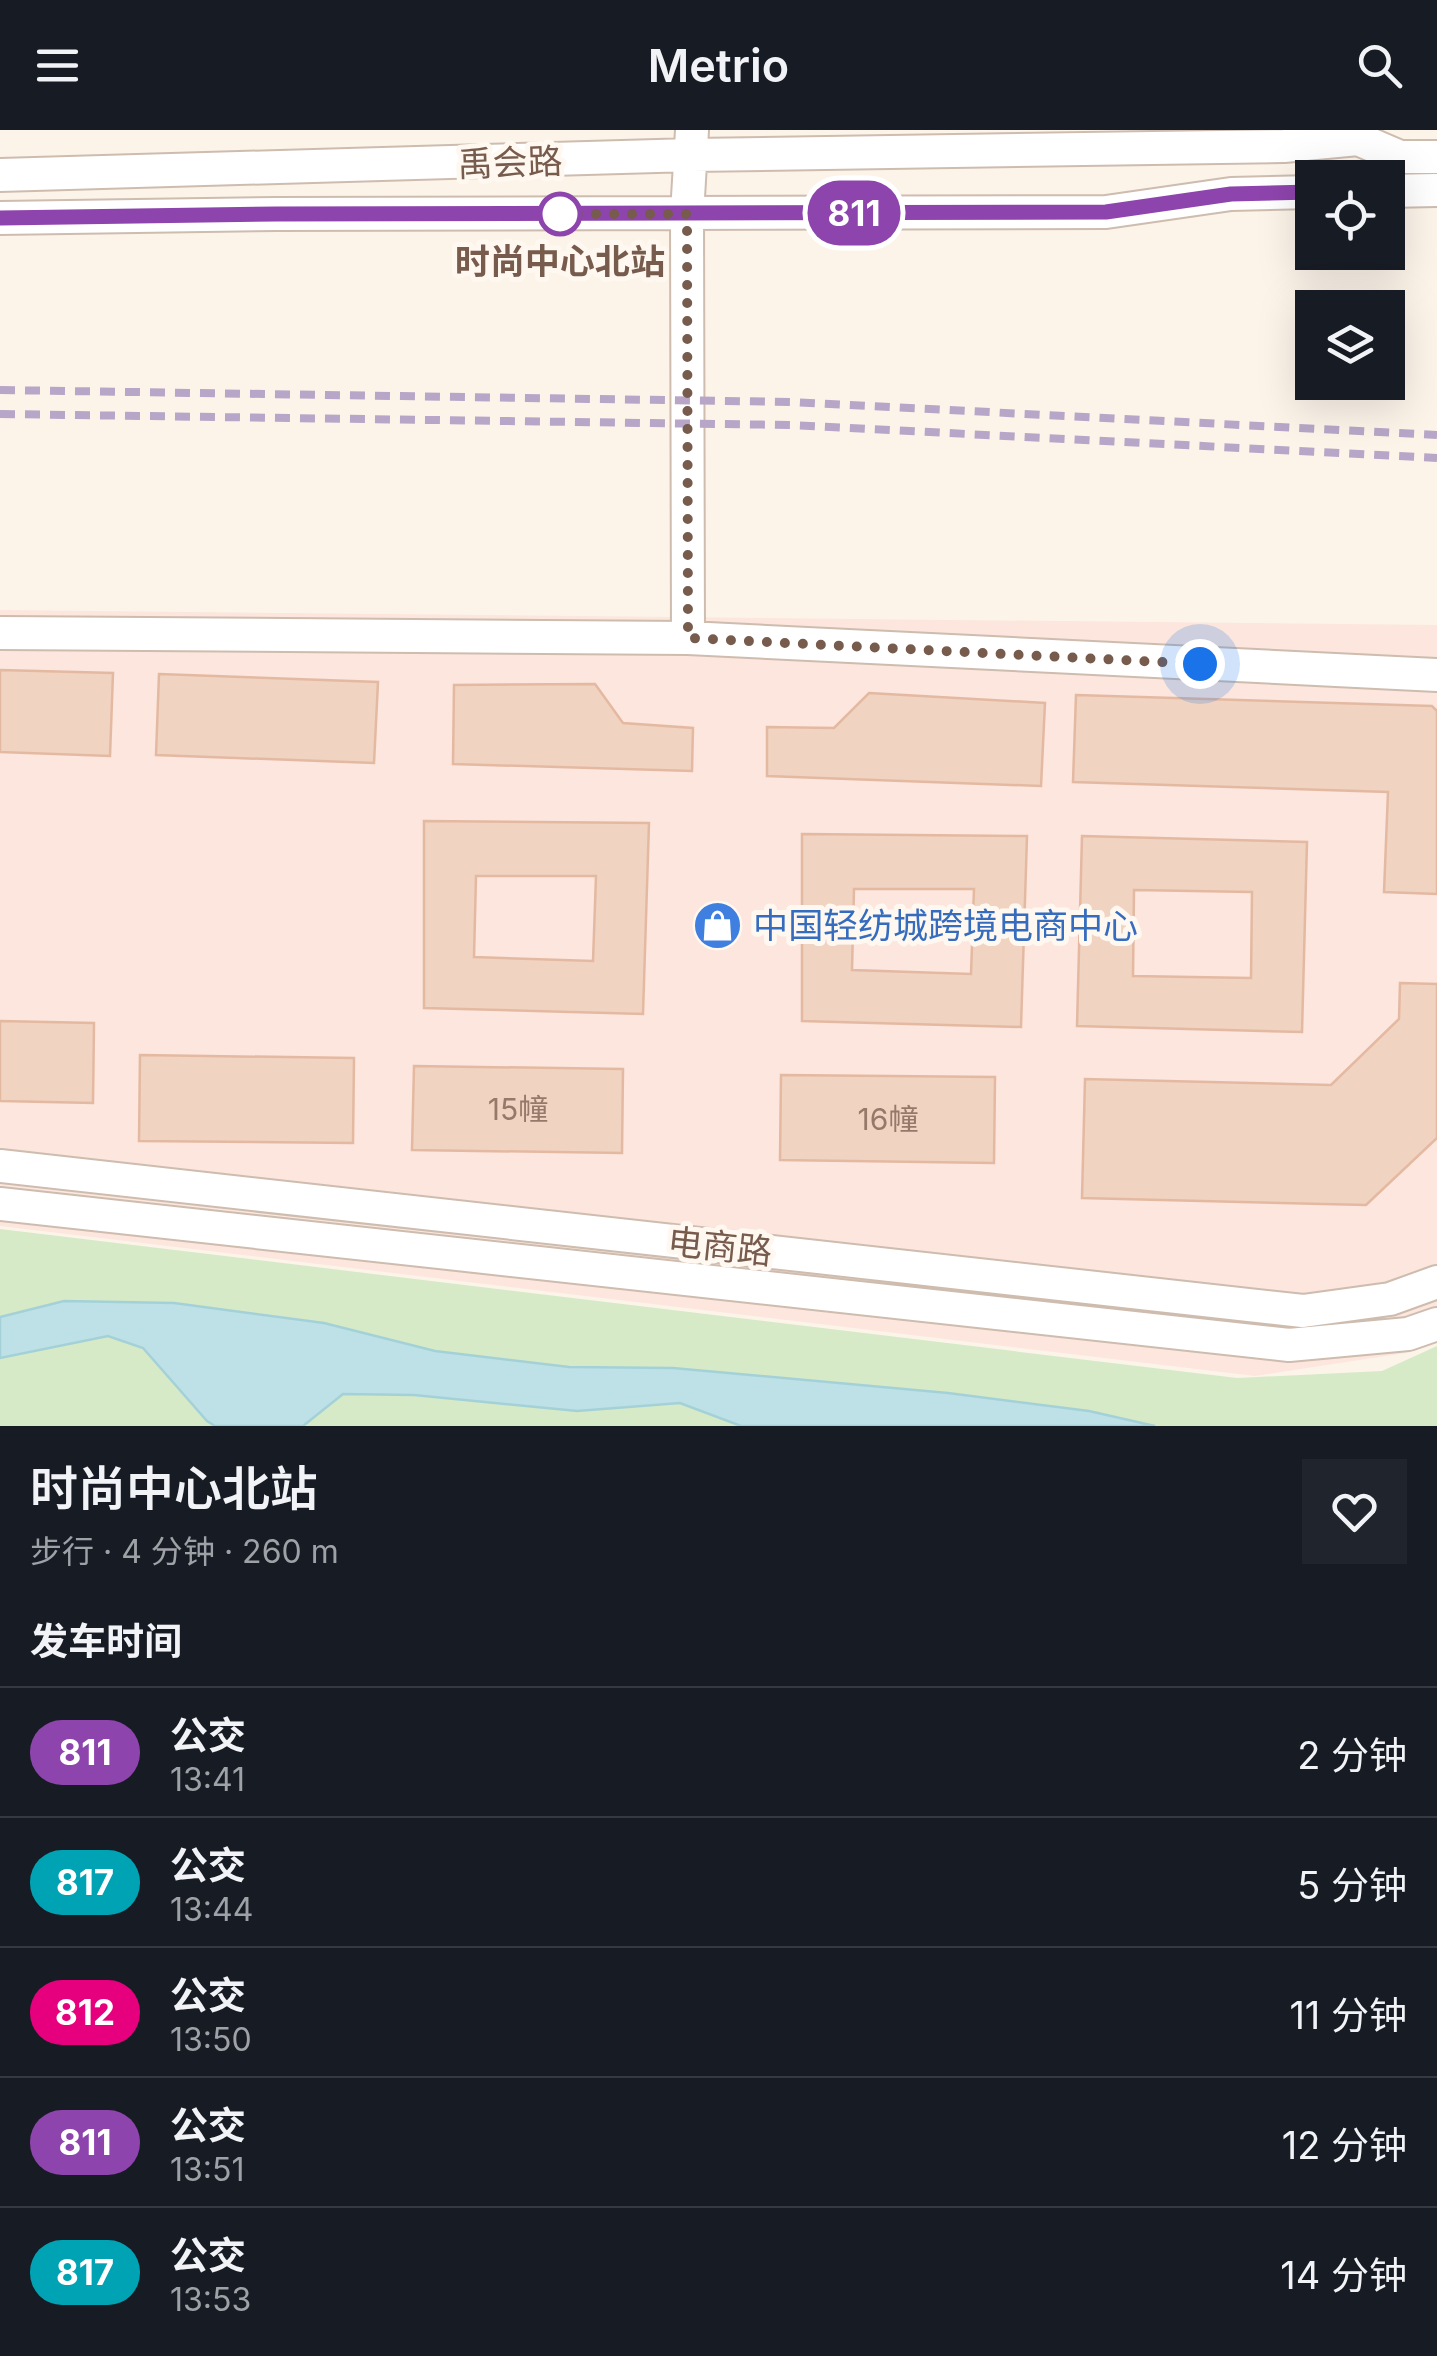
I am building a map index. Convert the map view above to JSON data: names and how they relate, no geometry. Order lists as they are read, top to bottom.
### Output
{
  "streets": {
    "street": ["禹会路", "电商路"]
  },
  "places": {
    "other": ["时尚中心北站"],
    "shop": ["中国轻纺城跨境电商中心"]
  },
  "lines": ["bus line 811"],
  "house_numbers": ["15幢", "16幢"],
  "page": {
    "header": "Metrio",
    "on_map": "811",
    "heading": [
      ["时尚中心北站", "步行 · 4 分钟 · 260 m"],
      "发车时间"
    ],
    "list": [
      {
        "mark": "811",
        "name": "公交",
        "note": "13:41",
        "value": "2 分钟"
      },
      {
        "mark": "817",
        "name": "公交",
        "note": "13:44",
        "value": "5 分钟"
      },
      {
        "mark": "812",
        "name": "公交",
        "note": "13:50",
        "value": "11 分钟"
      },
      {
        "mark": "811",
        "name": "公交",
        "note": "13:51",
        "value": "12 分钟"
      },
      {
        "mark": "817",
        "name": "公交",
        "note": "13:53",
        "value": "14 分钟"
      }
    ]
  }
}
